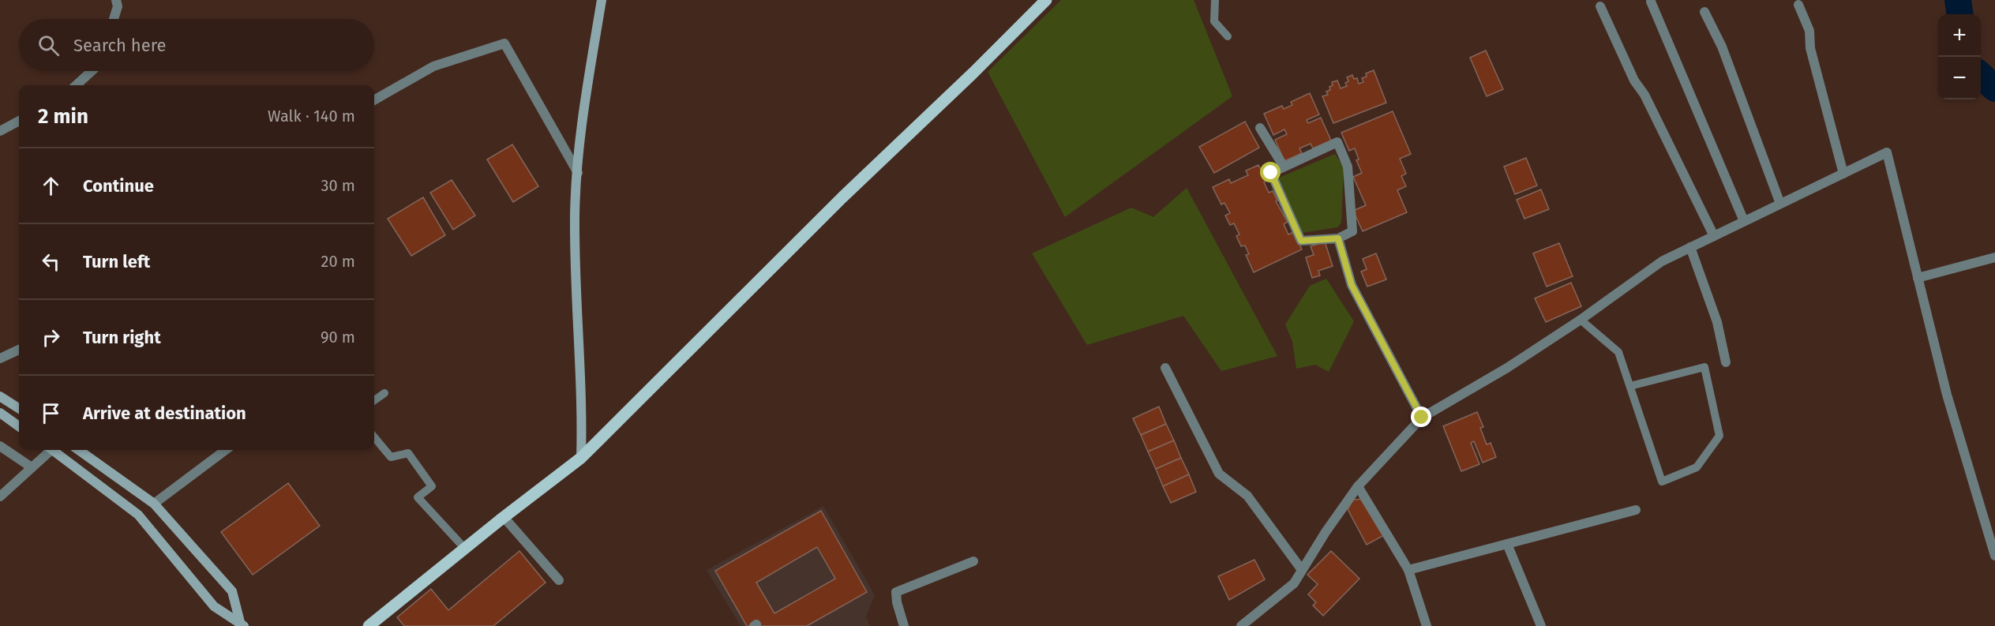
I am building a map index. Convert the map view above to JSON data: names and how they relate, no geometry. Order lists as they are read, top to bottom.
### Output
{
  "page": {
    "map_buttons": ["+", "−"],
    "search": "Search here",
    "heading": ["2 min", "Walk · 140 m"],
    "list": [
      ["Continue", "30 m"],
      ["Turn left", "20 m"],
      ["Turn right", "90 m"],
      "Arrive at destination"
    ]
  }
}
